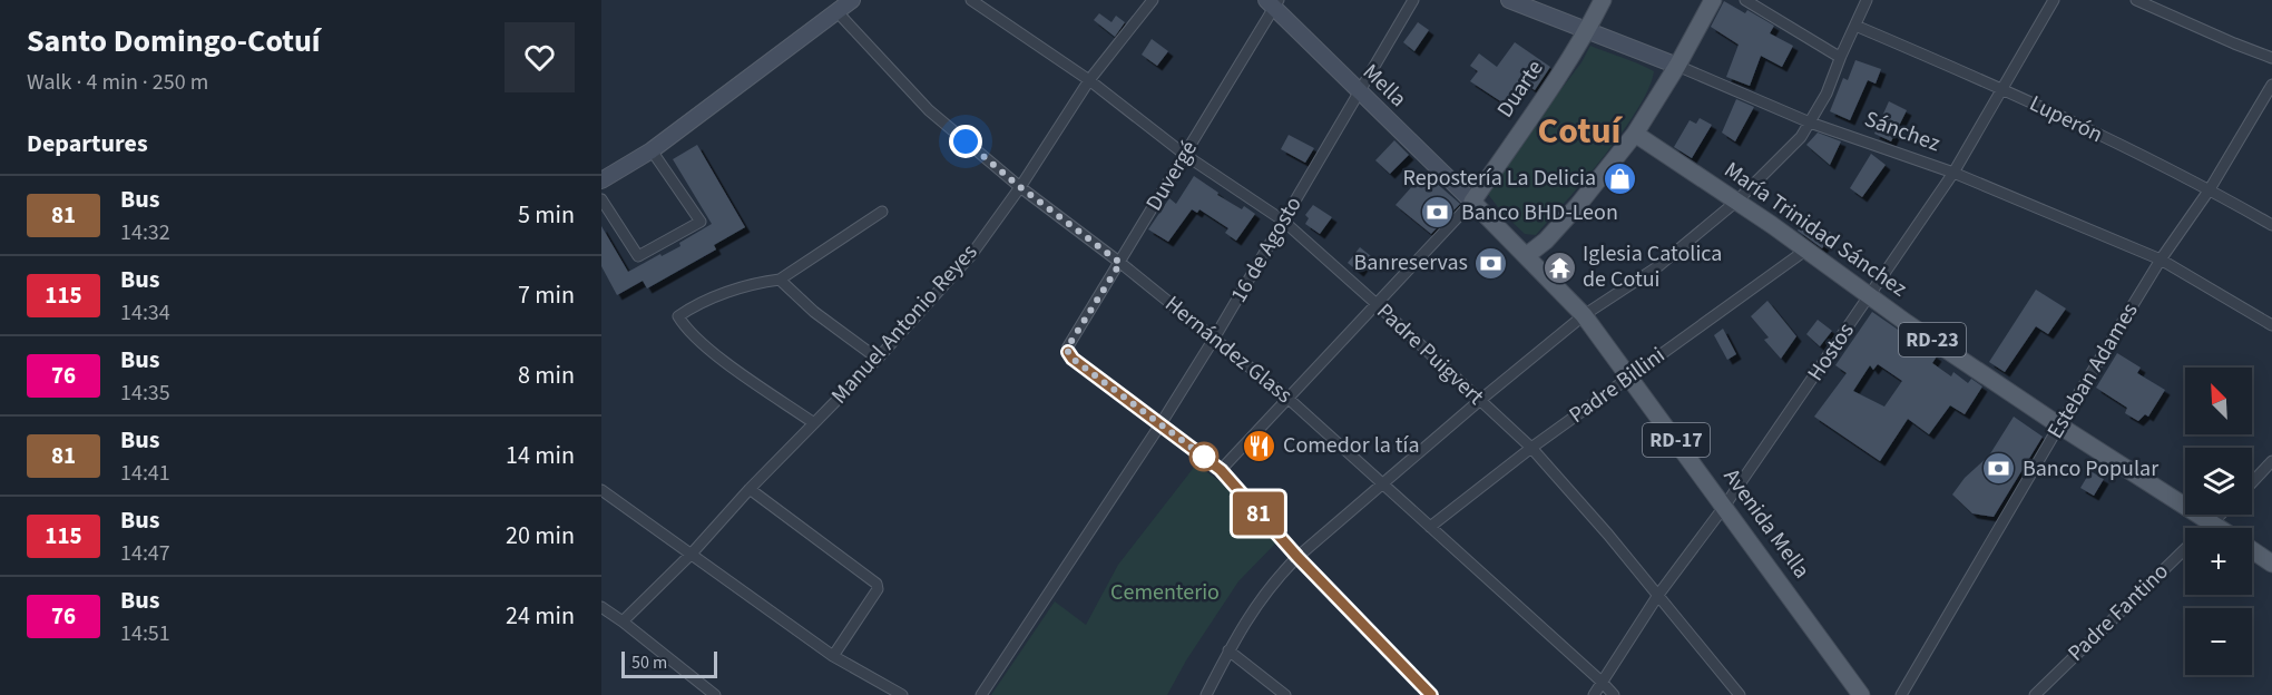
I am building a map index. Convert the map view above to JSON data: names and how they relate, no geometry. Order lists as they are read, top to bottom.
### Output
{
  "streets": {
    "main road": [
      "Mella",
      "Duarte",
      "Sánchez",
      "María Trinidad Sánchez",
      "RD-23",
      "RD-17",
      "Avenida Mella"
    ],
    "street": [
      "Luperón",
      "Duvergé",
      "16 de Agosto",
      "Manuel Antonio Reyes",
      "Hernández Glass",
      "Hostos",
      "Padre Puigvert",
      "Esteban Adames",
      "Padre Billini",
      "Padre Fantino"
    ]
  },
  "crossings": [
    ["Mella", "Duarte"],
    ["Mella", "Duvergé"],
    ["Mella", "16 de Agosto"],
    ["Mella", "Avenida Mella"],
    ["Duarte", "Sánchez"],
    ["Duarte", "Avenida Mella"],
    ["Luperón", "Hostos"],
    ["Luperón", "Esteban Adames"],
    ["Sánchez", "Hostos"],
    ["Sánchez", "Esteban Adames"],
    ["Duvergé", "16 de Agosto"],
    ["Duvergé", "Hernández Glass"],
    ["Duvergé", "Padre Puigvert"],
    ["María Trinidad Sánchez", "Hostos"],
    ["María Trinidad Sánchez", "Esteban Adames"],
    ["María Trinidad Sánchez", "Padre Billini"],
    ["María Trinidad Sánchez", "Padre Fantino"],
    ["16 de Agosto", "Hernández Glass"],
    ["16 de Agosto", "Padre Puigvert"],
    ["Manuel Antonio Reyes", "Hernández Glass"],
    ["Manuel Antonio Reyes", "Padre Puigvert"],
    ["Hernández Glass", "Hostos"],
    ["Hernández Glass", "Padre Billini"],
    ["Hostos", "Padre Puigvert"],
    ["Hostos", "Avenida Mella"],
    ["Padre Puigvert", "Padre Billini"],
    ["Padre Billini", "Avenida Mella"]
  ],
  "districts": ["Cotuí"],
  "parks": ["Cementerio"],
  "places": {
    "shop": ["Repostería La Delicia"],
    "bank": ["Banco BHD-Leon", "Banreservas", "Banco Popular"],
    "temple": ["Iglesia Catolica de Cotui"],
    "restaurant": ["Comedor la tía"]
  },
  "lines": ["bus line 81"],
  "scale_bar": "50 m",
  "north": "top left",
  "page": {
    "heading": [
      ["Santo Domingo-Cotuí", "Walk · 4 min · 250 m"],
      "Departures"
    ],
    "on_map": "81",
    "list": [
      {
        "mark": "81",
        "name": "Bus",
        "note": "14:32",
        "value": "5 min"
      },
      {
        "mark": "115",
        "name": "Bus",
        "note": "14:34",
        "value": "7 min"
      },
      {
        "mark": "76",
        "name": "Bus",
        "note": "14:35",
        "value": "8 min"
      },
      {
        "mark": "81",
        "name": "Bus",
        "note": "14:41",
        "value": "14 min"
      },
      {
        "mark": "115",
        "name": "Bus",
        "note": "14:47",
        "value": "20 min"
      },
      {
        "mark": "76",
        "name": "Bus",
        "note": "14:51",
        "value": "24 min"
      }
    ],
    "map_buttons": ["+", "−"],
    "scale": "50 m"
  }
}
